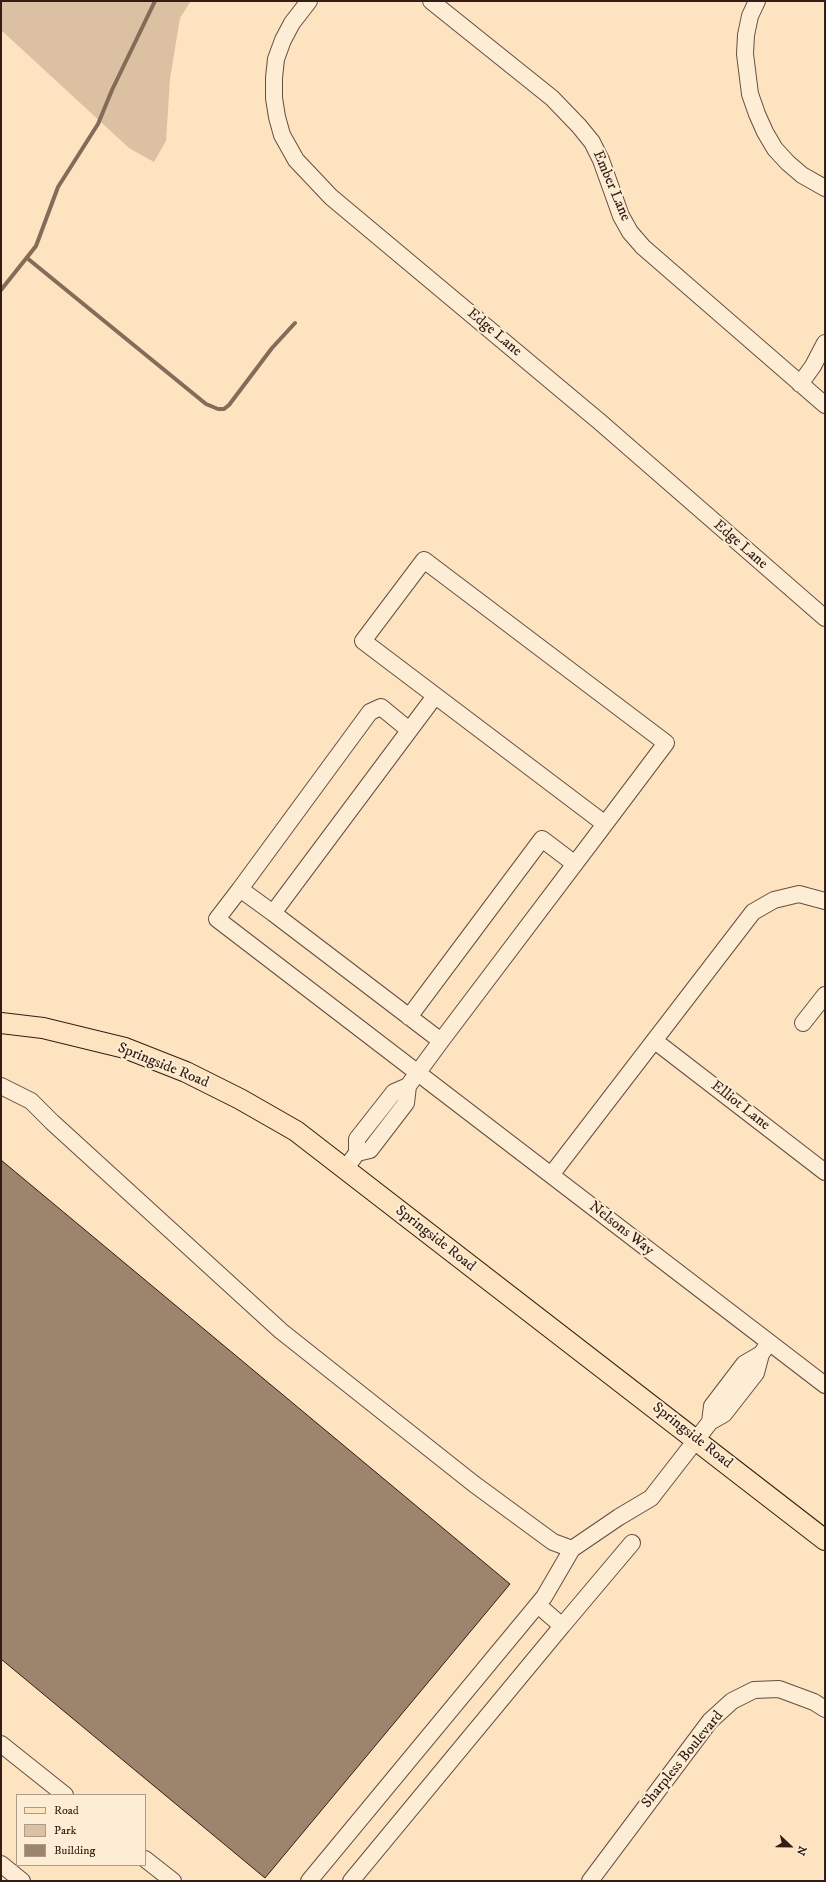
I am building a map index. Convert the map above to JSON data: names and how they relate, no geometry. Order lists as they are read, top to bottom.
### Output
{
  "streets": {
    "main road": ["Springside Road"],
    "street": [
      "Ember Lane",
      "Edge Lane",
      "Elliot Lane",
      "Nelsons Way",
      "Sharpless Boulevard"
    ]
  },
  "legend": ["Road", "Park", "Building"],
  "north": "right"
}
